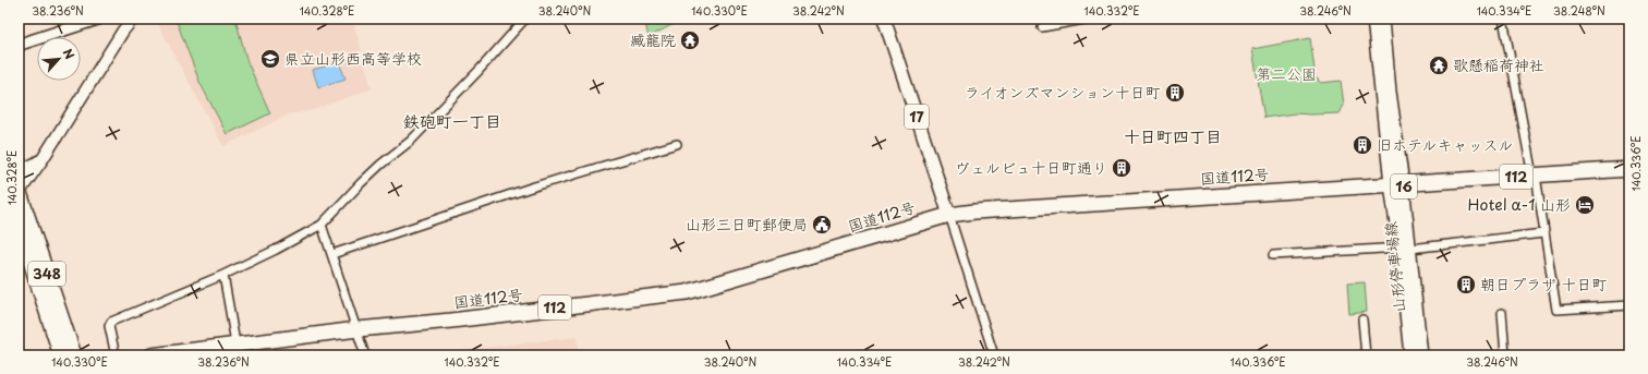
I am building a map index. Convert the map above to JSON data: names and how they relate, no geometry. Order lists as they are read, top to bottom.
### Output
{
  "streets": {
    "highway": ["国道112号", "112", "348"],
    "main road": ["17", "16", "山形停車場線"]
  },
  "crossings": [
    ["17", "国道112号"],
    ["国道112号", "山形停車場線"]
  ],
  "districts": ["鉄砲町一丁目", "十日町四丁目"],
  "parks": ["第二公園"],
  "places": {
    "temple": ["臧龍院", "歌懸稲荷神社"],
    "school or university": ["県立山形西高等学校"],
    "building": [
      "ライオンズマンション十日町",
      "旧ホテルキャッスル",
      "ヴェルビュ十日町通り",
      "朝日プラザ 十日町"
    ],
    "hotel": ["Hotel α-1 山形"],
    "public building": ["山形三日町郵便局"]
  },
  "north": "top right",
  "coordinates": [
    "38.236°N",
    "140.328°E",
    "38.240°N",
    "140.330°E",
    "38.242°N",
    "140.332°E",
    "38.246°N",
    "140.334°E",
    "38.248°N",
    "140.336°E"
  ]
}
